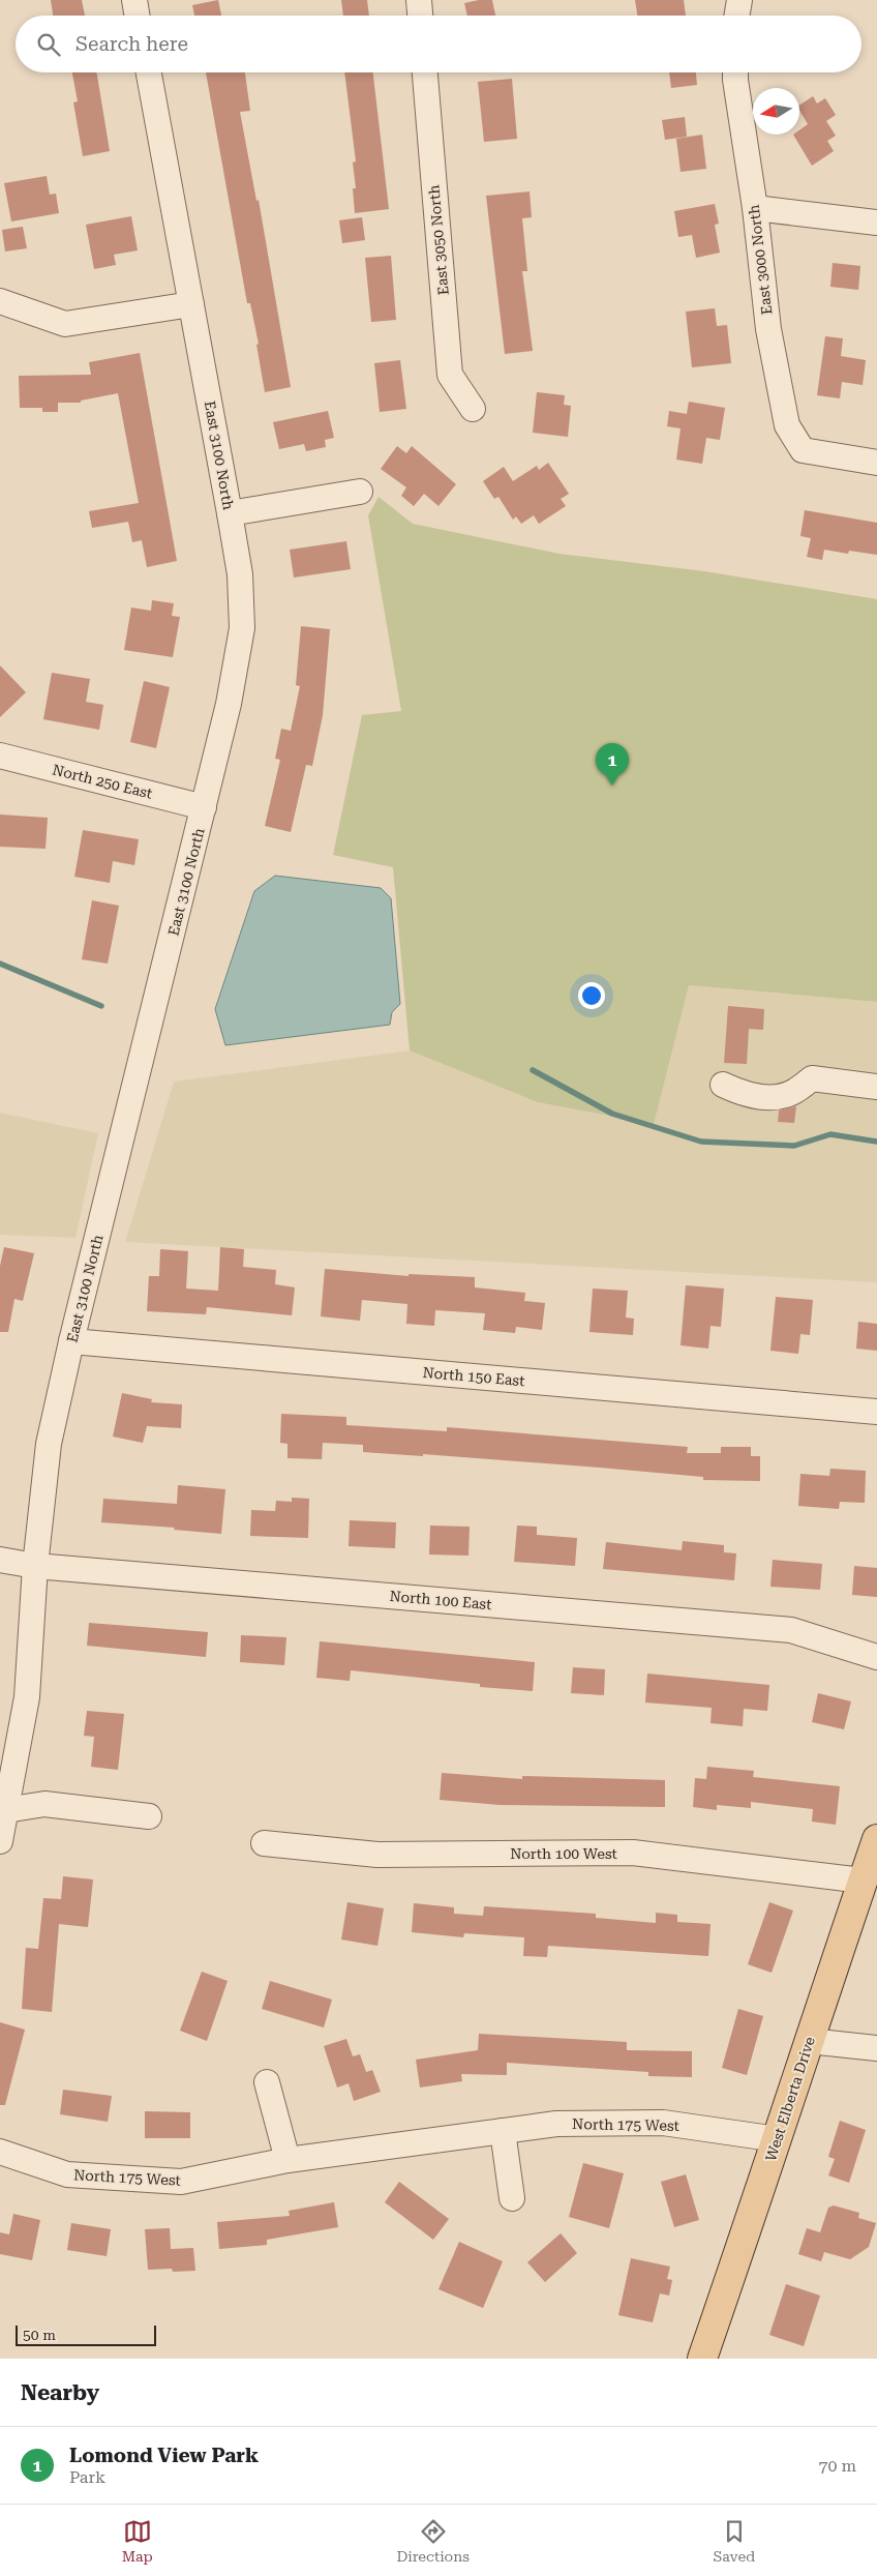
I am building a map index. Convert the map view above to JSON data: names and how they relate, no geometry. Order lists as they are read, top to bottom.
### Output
{
  "streets": {
    "main road": ["West Elberta Drive"],
    "street": [
      "East 3050 North",
      "East 3000 North",
      "East 3100 North",
      "North 250 East",
      "North 150 East",
      "North 100 East",
      "North 100 West",
      "North 175 West"
    ]
  },
  "crossings": [
    ["East 3100 North", "North 250 East"],
    ["East 3100 North", "North 150 East"],
    ["East 3100 North", "North 100 East"],
    ["North 100 West", "West Elberta Drive"],
    ["West Elberta Drive", "North 175 West"]
  ],
  "scale_bar": "50 m",
  "north": "left",
  "page": {
    "search": "Search here",
    "pins": "1",
    "scale": "50 m",
    "heading": "Nearby",
    "list": [
      {
        "mark": "1",
        "name": "Lomond View Park",
        "note": "Park",
        "value": "70 m"
      }
    ],
    "nav": ["Map", "Directions", "Saved"]
  }
}
